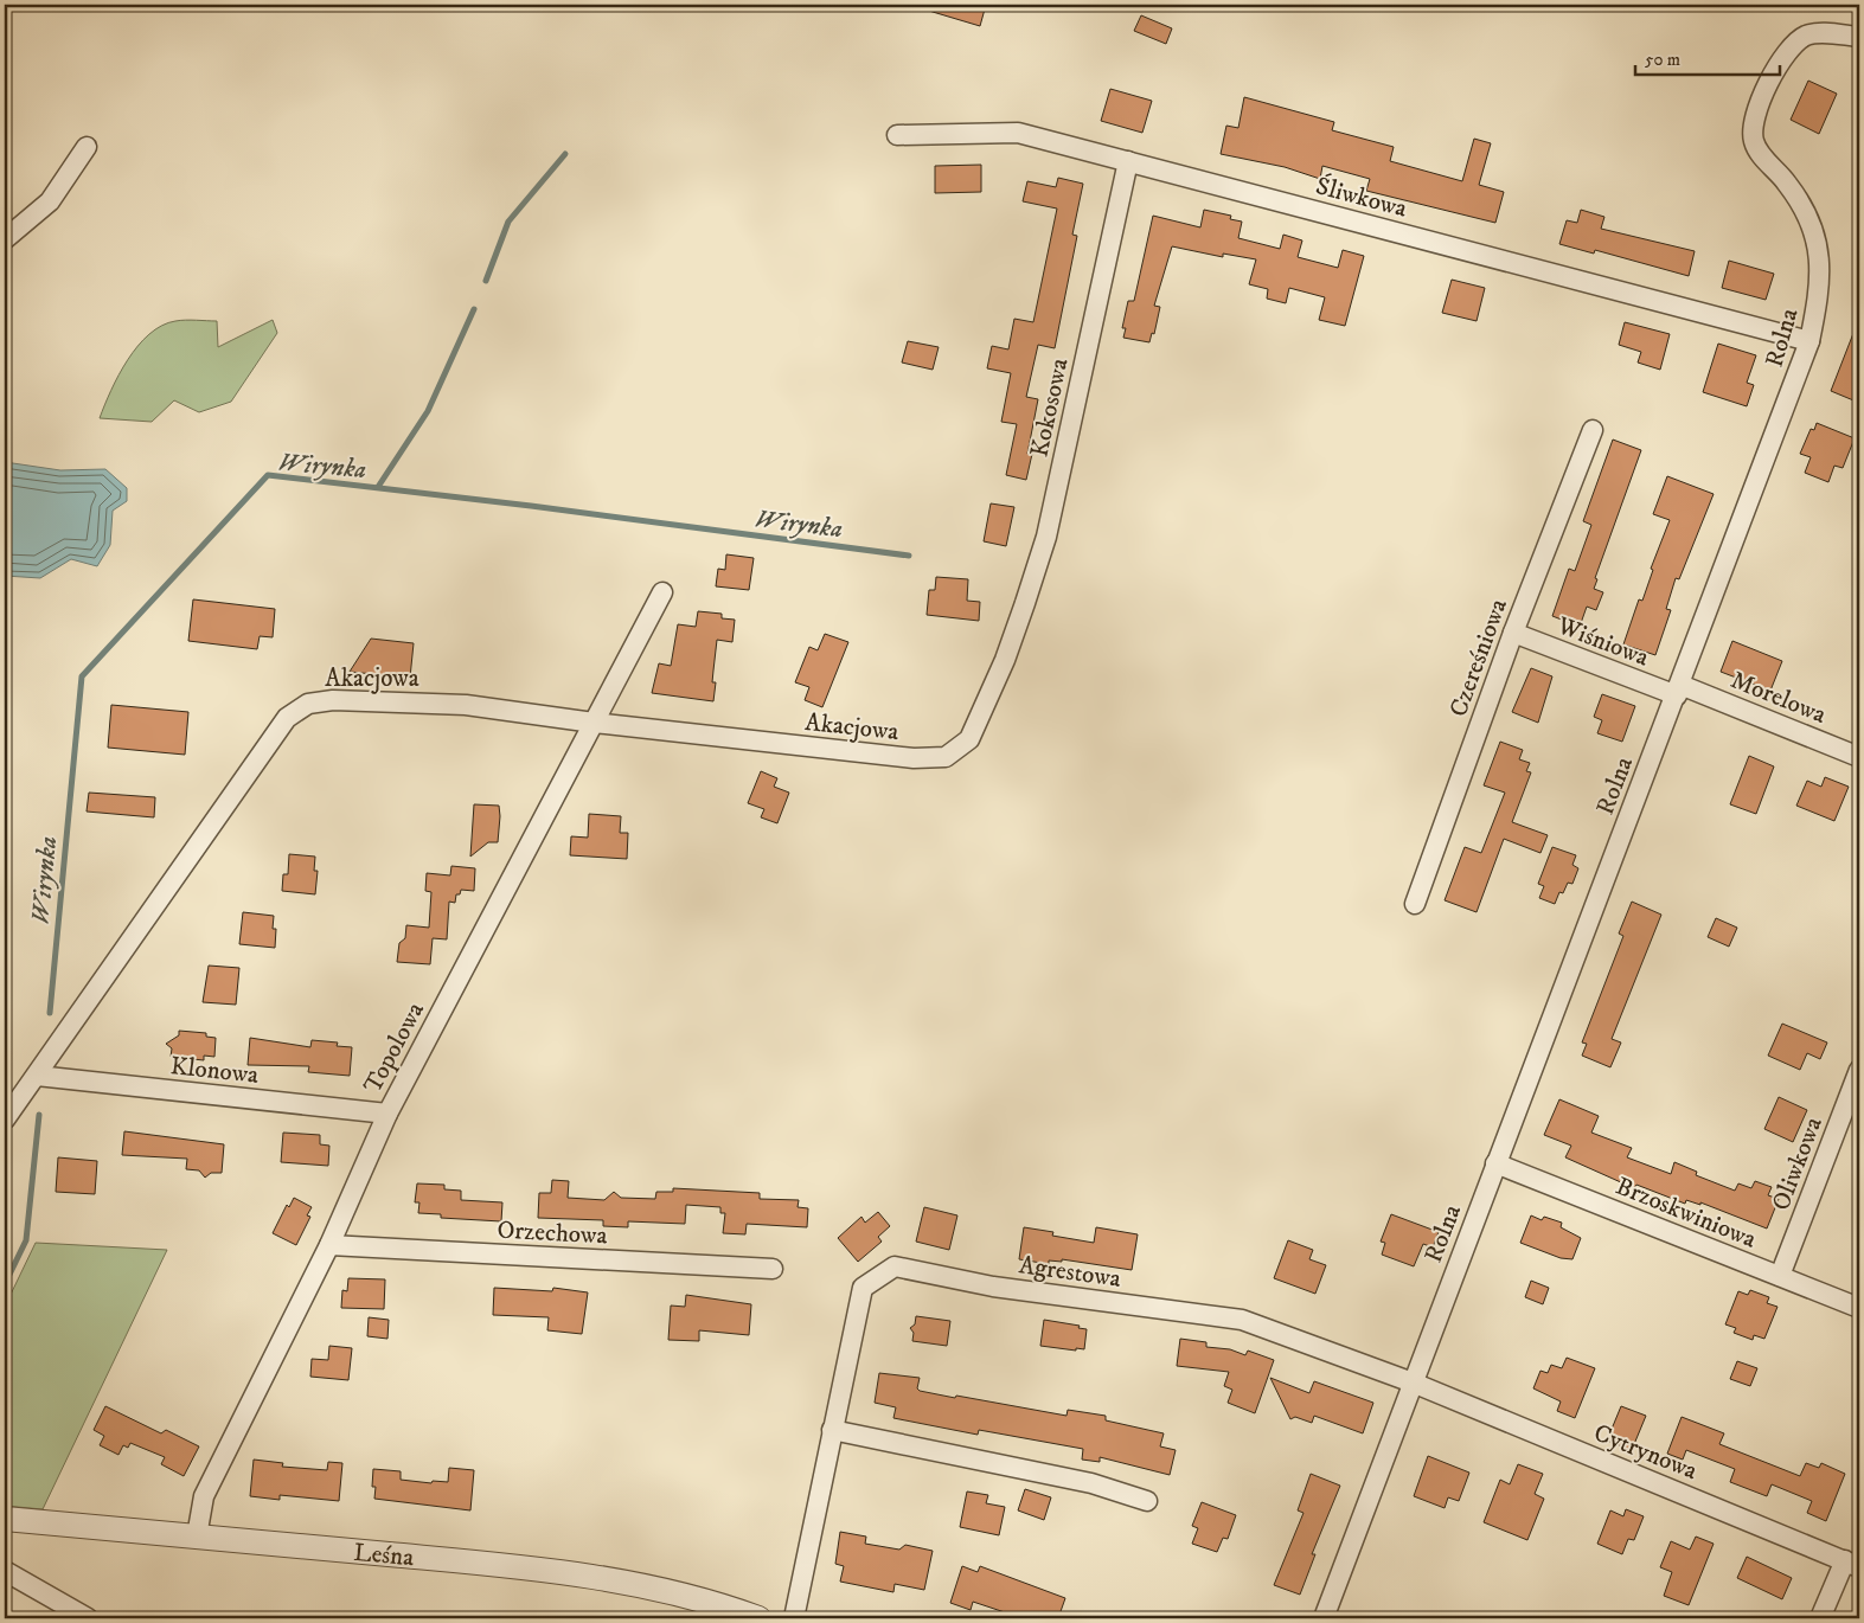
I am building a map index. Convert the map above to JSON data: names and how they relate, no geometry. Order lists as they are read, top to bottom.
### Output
{
  "streets": {
    "street": [
      "Śliwkowa",
      "Rolna",
      "Kokosowa",
      "Wiśniowa",
      "Czereśniowa",
      "Akacjowa",
      "Morelowa",
      "Topolowa",
      "Klonowa",
      "Oliwkowa",
      "Brzoskwiniowa",
      "Orzechowa",
      "Agrestowa",
      "Cytrynowa",
      "Leśna"
    ]
  },
  "crossings": [
    ["Śliwkowa", "Rolna"],
    ["Śliwkowa", "Kokosowa"],
    ["Rolna", "Wiśniowa"],
    ["Rolna", "Morelowa"],
    ["Rolna", "Brzoskwiniowa"],
    ["Rolna", "Agrestowa"],
    ["Rolna", "Cytrynowa"],
    ["Kokosowa", "Akacjowa"],
    ["Wiśniowa", "Czereśniowa"],
    ["Wiśniowa", "Morelowa"],
    ["Akacjowa", "Topolowa"],
    ["Akacjowa", "Klonowa"],
    ["Topolowa", "Klonowa"],
    ["Topolowa", "Orzechowa"],
    ["Topolowa", "Leśna"],
    ["Oliwkowa", "Brzoskwiniowa"],
    ["Agrestowa", "Cytrynowa"]
  ],
  "water": ["Wirynka"],
  "scale_bar": "50 m"
}
